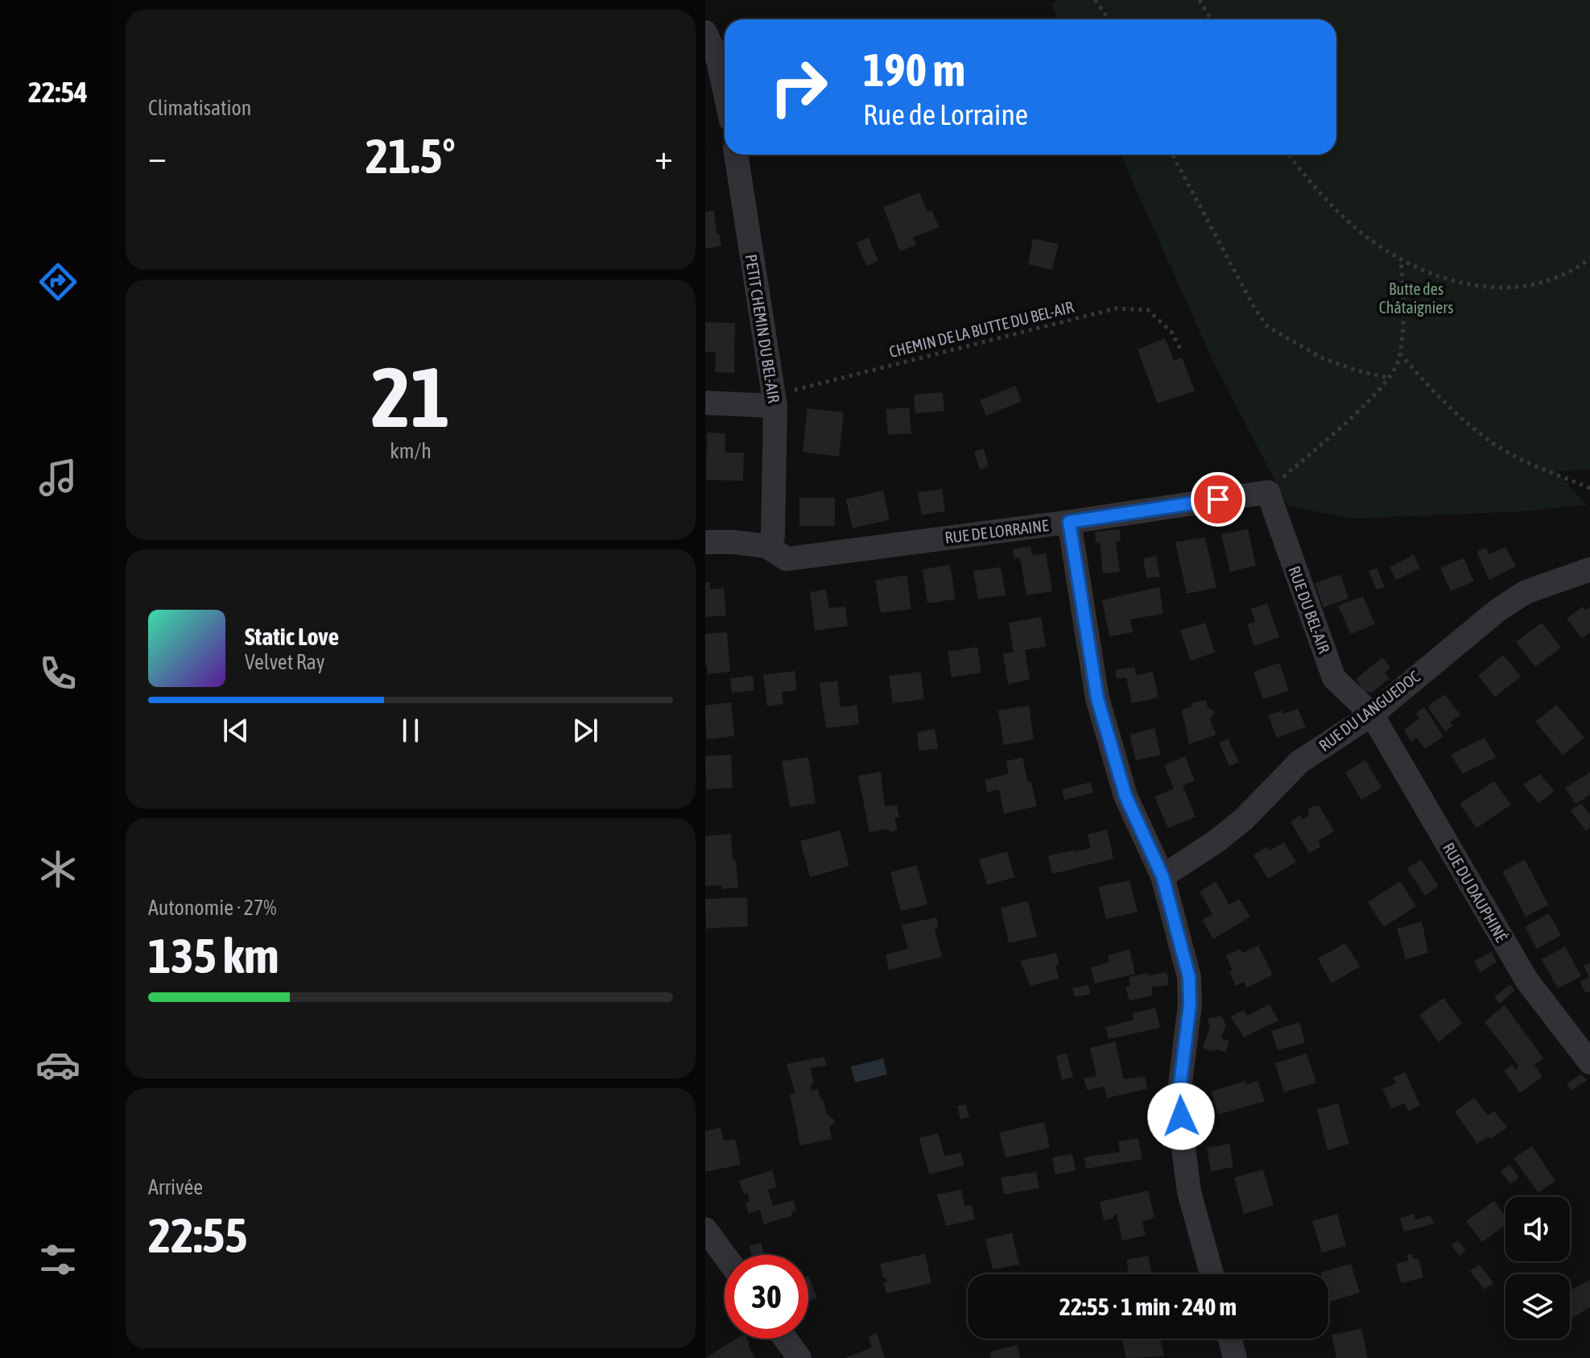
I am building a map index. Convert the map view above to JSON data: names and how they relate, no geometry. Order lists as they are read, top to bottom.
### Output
{
  "streets": {
    "street": [
      "PETIT CHEMIN DU BEL-AIR",
      "RUE DE LORRAINE",
      "RUE DU BEL-AIR",
      "RUE DU LANGUEDOC",
      "RUE DU DAUPHINÉ"
    ],
    "path": ["CHEMIN DE LA BUTTE DU BEL-AIR"]
  },
  "crossings": [
    ["PETIT CHEMIN DU BEL-AIR", "CHEMIN DE LA BUTTE DU BEL-AIR"],
    ["PETIT CHEMIN DU BEL-AIR", "RUE DE LORRAINE"],
    ["RUE DE LORRAINE", "RUE DU BEL-AIR"],
    ["RUE DU BEL-AIR", "RUE DU LANGUEDOC"],
    ["RUE DU BEL-AIR", "RUE DU DAUPHINÉ"],
    ["RUE DU LANGUEDOC", "RUE DU DAUPHINÉ"]
  ],
  "parks": ["Butte des Châtaigniers"],
  "page": {
    "tabs": "22:54",
    "tile": [
      "Climatisation",
      ["21", "km/h"],
      ["Autonomie · 27%", "135 km"],
      ["Arrivée", "22:55"]
    ],
    "turn": ["190 m", "Rue de Lorraine"],
    "heat": ["−", "21.5°", "+"],
    "song": ["Static Love", "Velvet Ray"],
    "limit": "30",
    "trip": "22:55 · 1 min · 240 m"
  }
}
